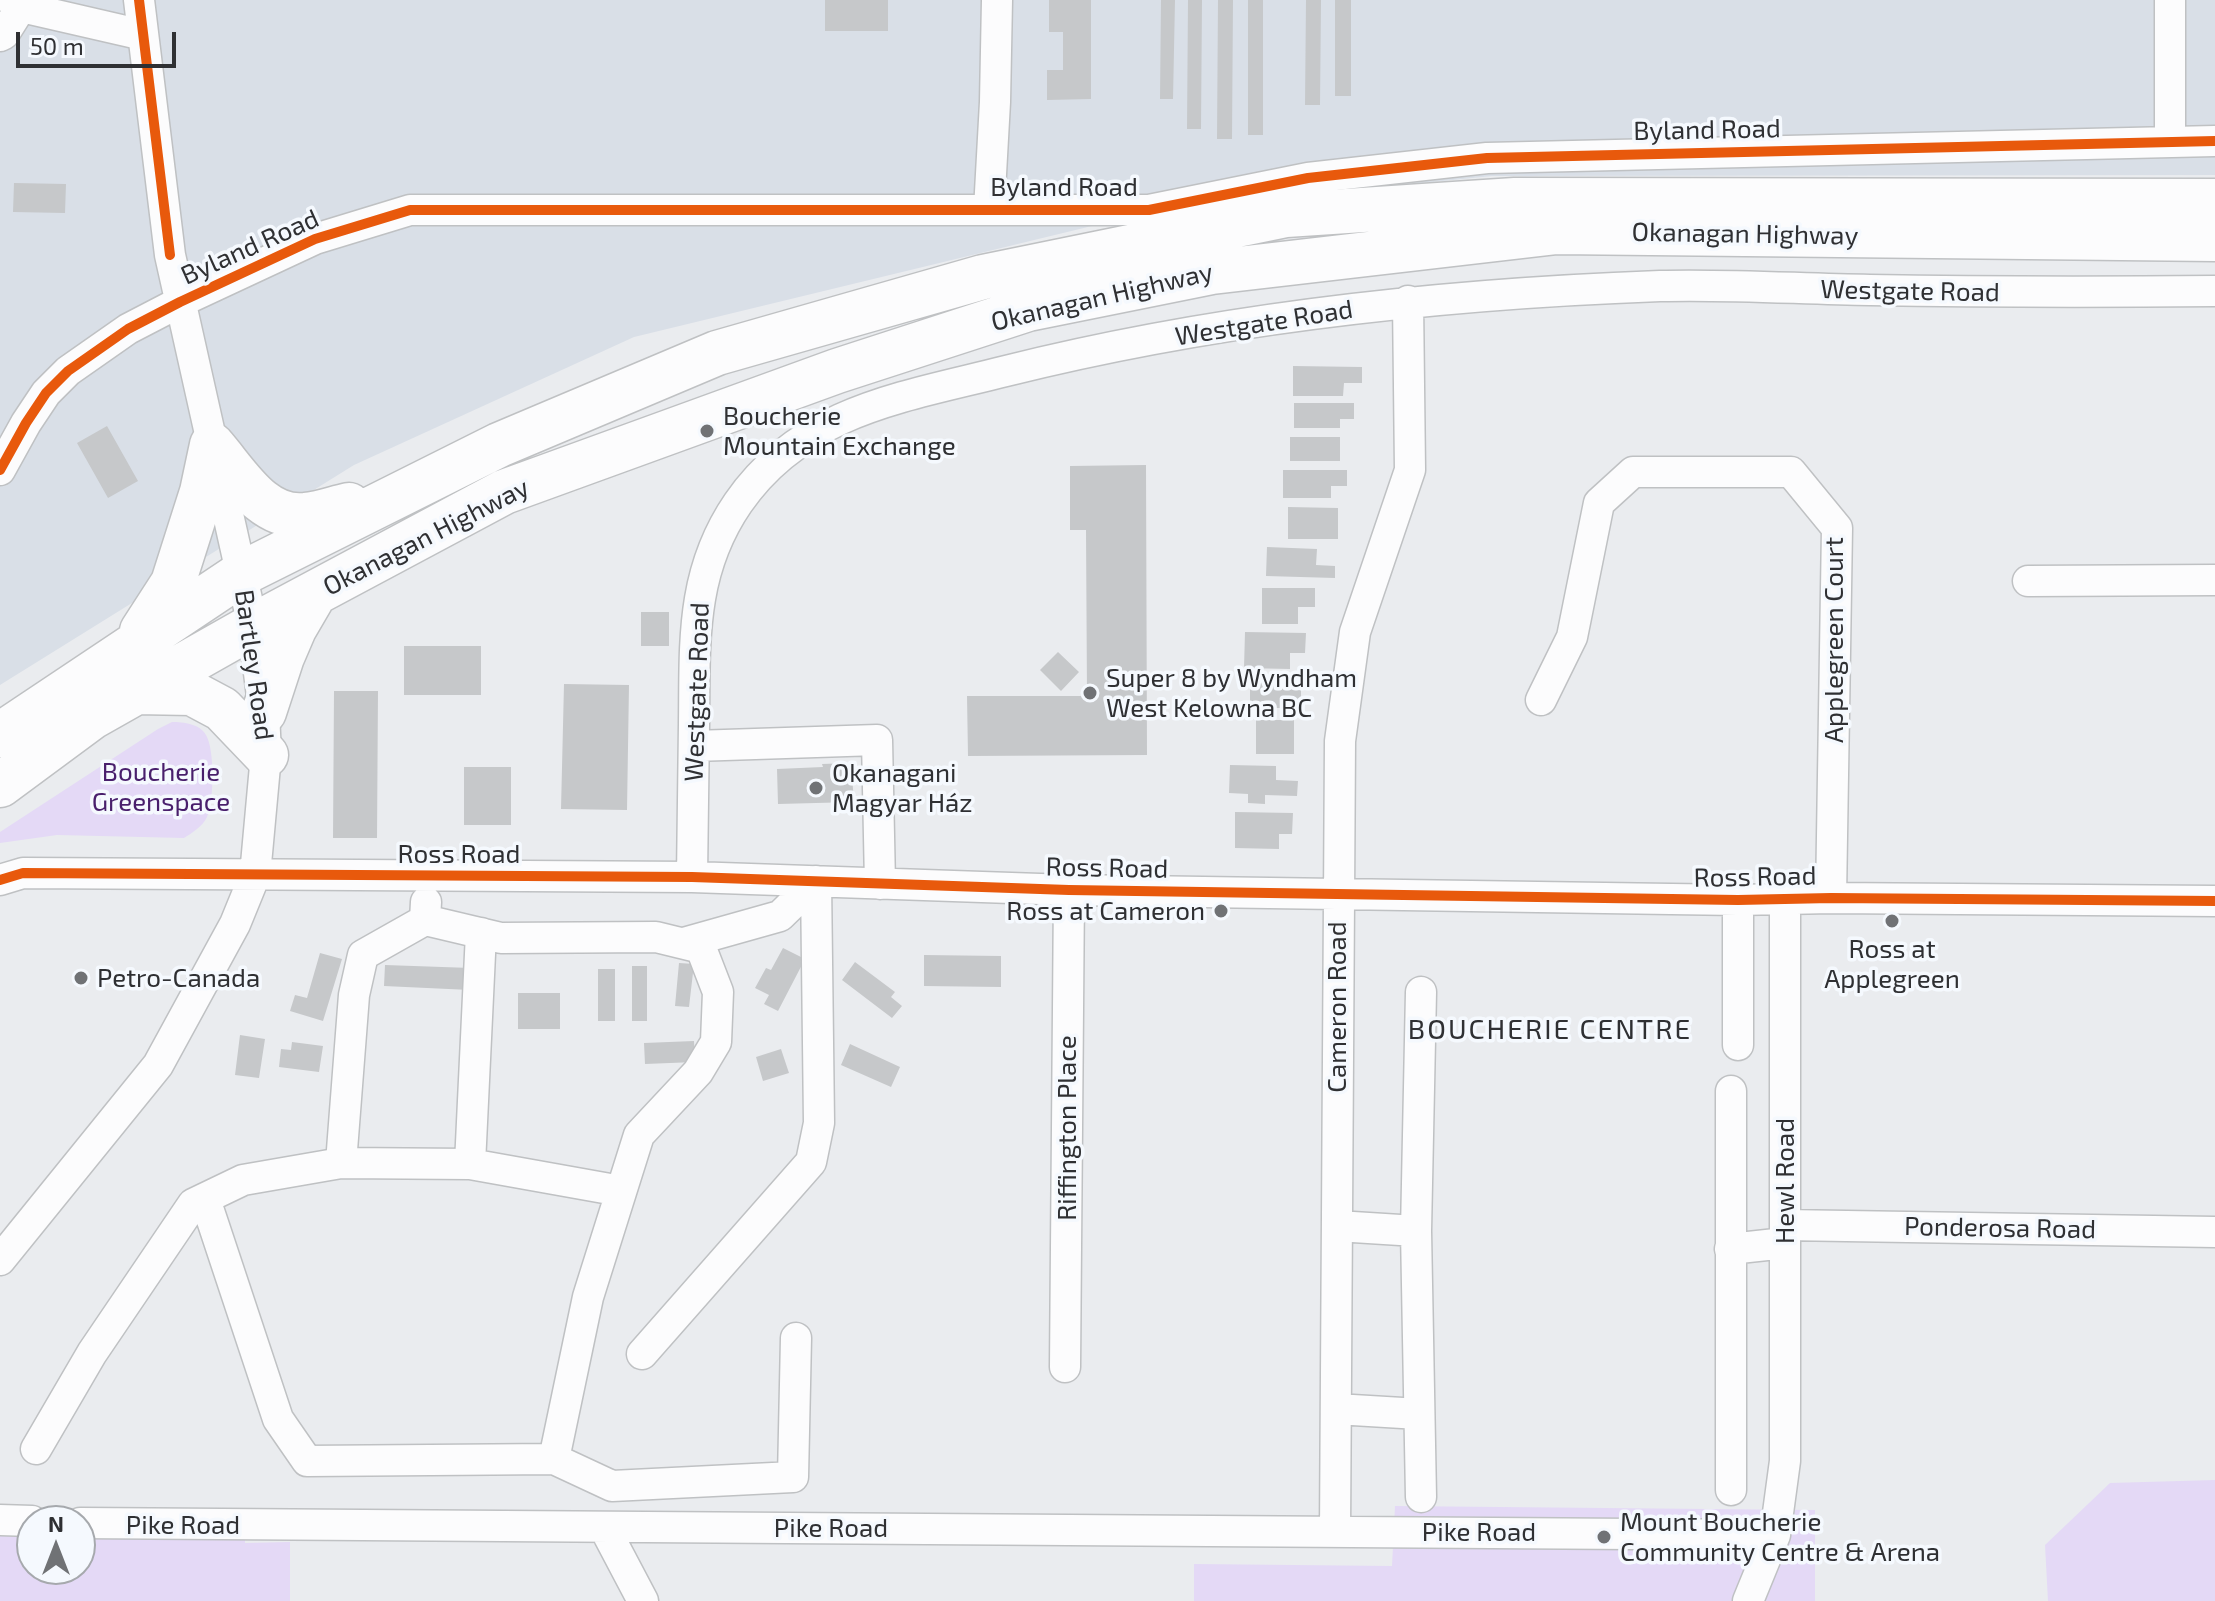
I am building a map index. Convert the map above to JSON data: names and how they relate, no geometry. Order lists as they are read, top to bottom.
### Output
{
  "streets": {
    "highway": ["Okanagan Highway"],
    "street": [
      "Byland Road",
      "Westgate Road",
      "Applegreen Court",
      "Bartley Road",
      "Ross Road",
      "Cameron Road",
      "Riffington Place",
      "Hewl Road",
      "Ponderosa Road",
      "Pike Road"
    ]
  },
  "crossings": [
    ["Byland Road", "Bartley Road"],
    ["Okanagan Highway", "Bartley Road"],
    ["Westgate Road", "Ross Road"],
    ["Westgate Road", "Cameron Road"],
    ["Applegreen Court", "Ross Road"],
    ["Bartley Road", "Ross Road"],
    ["Ross Road", "Cameron Road"],
    ["Ross Road", "Riffington Place"],
    ["Ross Road", "Hewl Road"],
    ["Cameron Road", "Pike Road"],
    ["Hewl Road", "Ponderosa Road"],
    ["Hewl Road", "Pike Road"]
  ],
  "districts": ["BOUCHERIE CENTRE"],
  "parks": ["Boucherie Greenspace"],
  "places": [
    "Boucherie Mountain Exchange",
    "Super 8 by Wyndham West Kelowna BC",
    "Okanagani Magyar Ház",
    "Ross at Cameron",
    "Ross at Applegreen",
    "Petro-Canada",
    "Mount Boucherie Community Centre & Arena"
  ],
  "scale_bar": "50 m",
  "north": "top"
}
